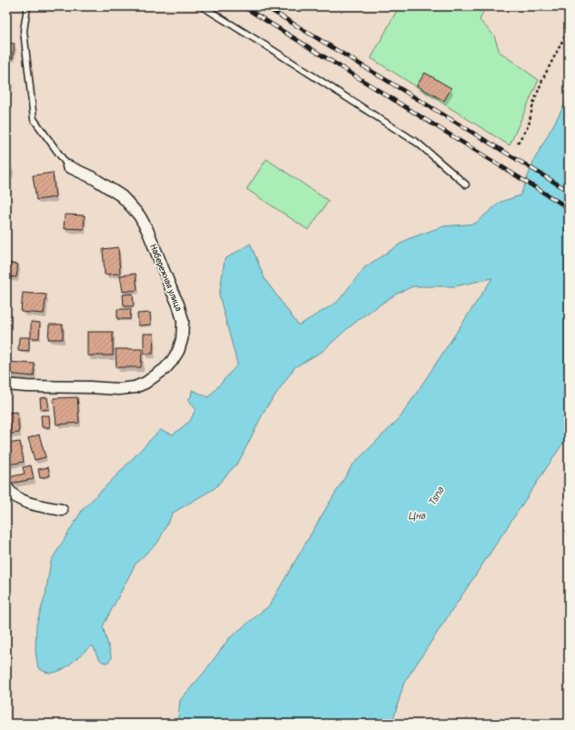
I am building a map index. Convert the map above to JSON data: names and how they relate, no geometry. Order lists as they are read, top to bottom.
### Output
{
  "streets": {
    "street": ["Набережная улица"]
  },
  "water": ["Tsna", "Цна"]
}
